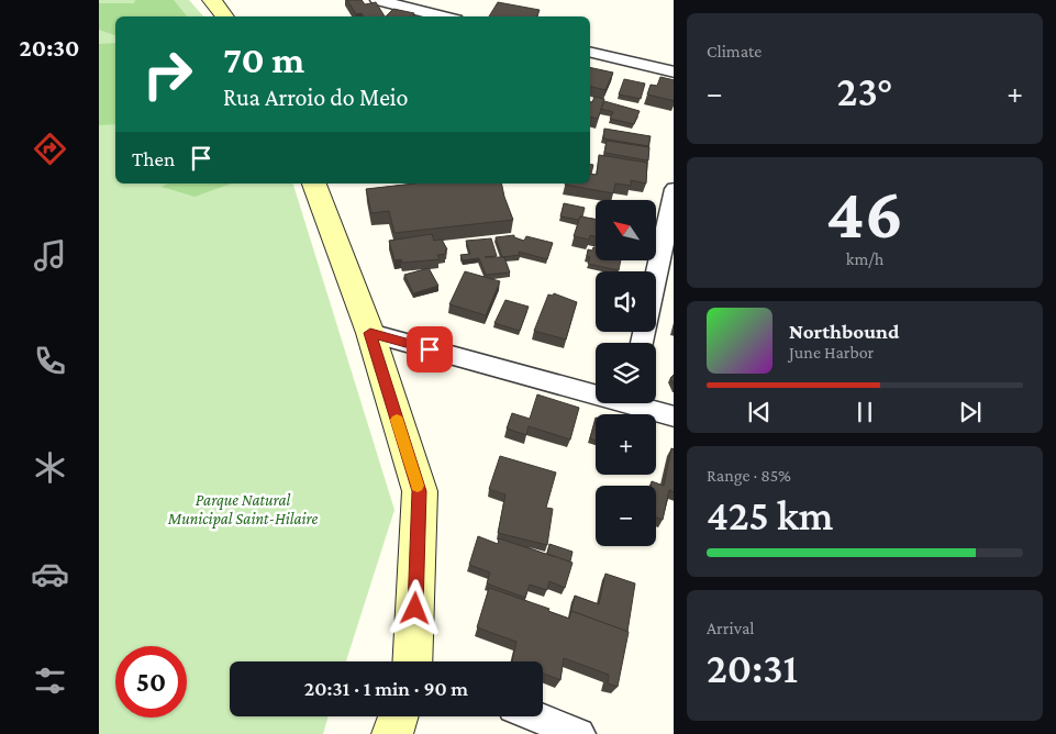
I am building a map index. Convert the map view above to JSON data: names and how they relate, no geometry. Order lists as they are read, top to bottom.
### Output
{
  "parks": ["Parque Natural Municipal Saint-Hilaire"],
  "north": "top left",
  "page": {
    "tabs": "20:30",
    "tile": [
      "Climate",
      ["46", "km/h"],
      ["Range · 85%", "425 km"],
      ["Arrival", "20:31"]
    ],
    "turn": ["70 m", "Rua Arroio do Meio"],
    "heat": ["−", "23°", "+"],
    "then": "Then",
    "map_buttons": ["+", "−"],
    "song": ["Northbound", "June Harbor"],
    "limit": "50",
    "trip": "20:31 · 1 min · 90 m"
  }
}
